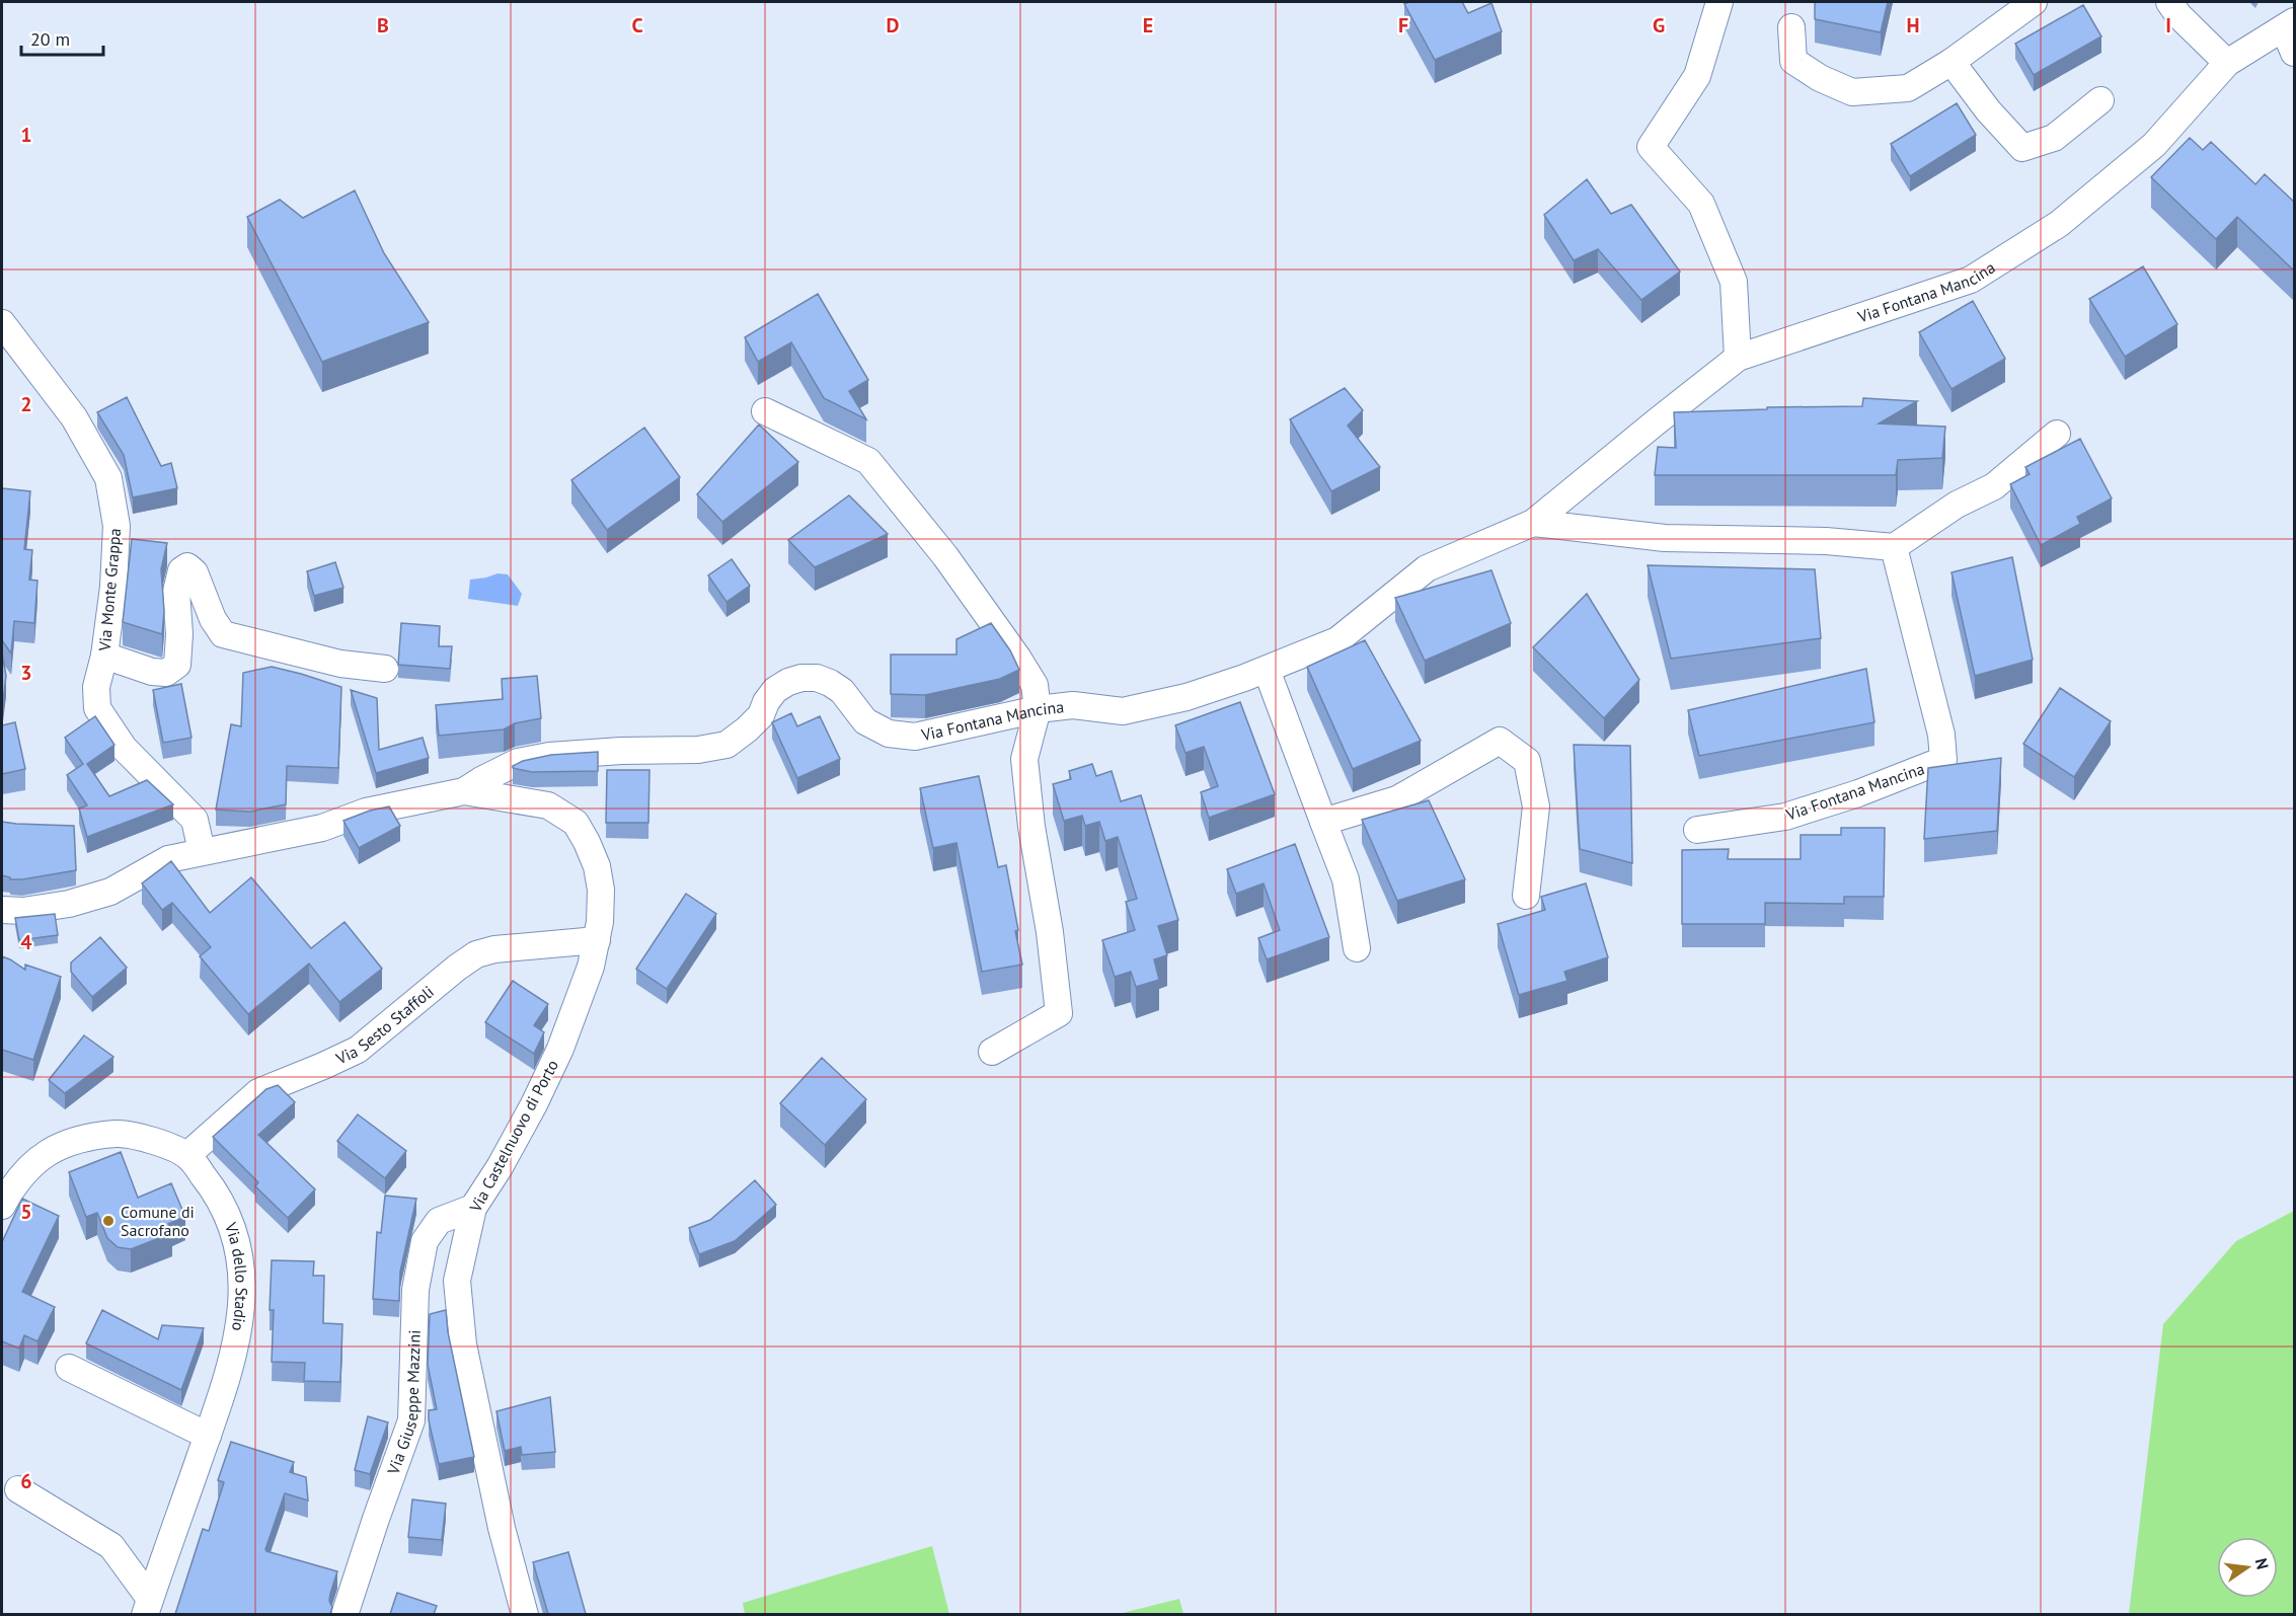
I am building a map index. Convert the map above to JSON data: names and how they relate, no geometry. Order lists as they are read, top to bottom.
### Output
{
  "streets": {
    "street": [
      "Via Fontana Mancina",
      "Via Monte Grappa",
      "Via Sesto Staffoli",
      "Via Castelnuovo di Porto",
      "Via dello Stadio",
      "Via Giuseppe Mazzini"
    ]
  },
  "crossings": [
    ["Via Fontana Mancina", "Via Castelnuovo di Porto"],
    ["Via Monte Grappa", "Via Castelnuovo di Porto"],
    ["Via Sesto Staffoli", "Via Castelnuovo di Porto"],
    ["Via Sesto Staffoli", "Via dello Stadio"],
    ["Via Castelnuovo di Porto", "Via Giuseppe Mazzini"]
  ],
  "places": ["Comune di Sacrofano"],
  "scale_bar": "20 m",
  "north": "right",
  "grid": {
    "columns": [
      "B",
      "C",
      "D",
      "E",
      "F",
      "G",
      "H",
      "I"
    ],
    "rows": [
      "1",
      "2",
      "3",
      "4",
      "5",
      "6"
    ]
  }
}
